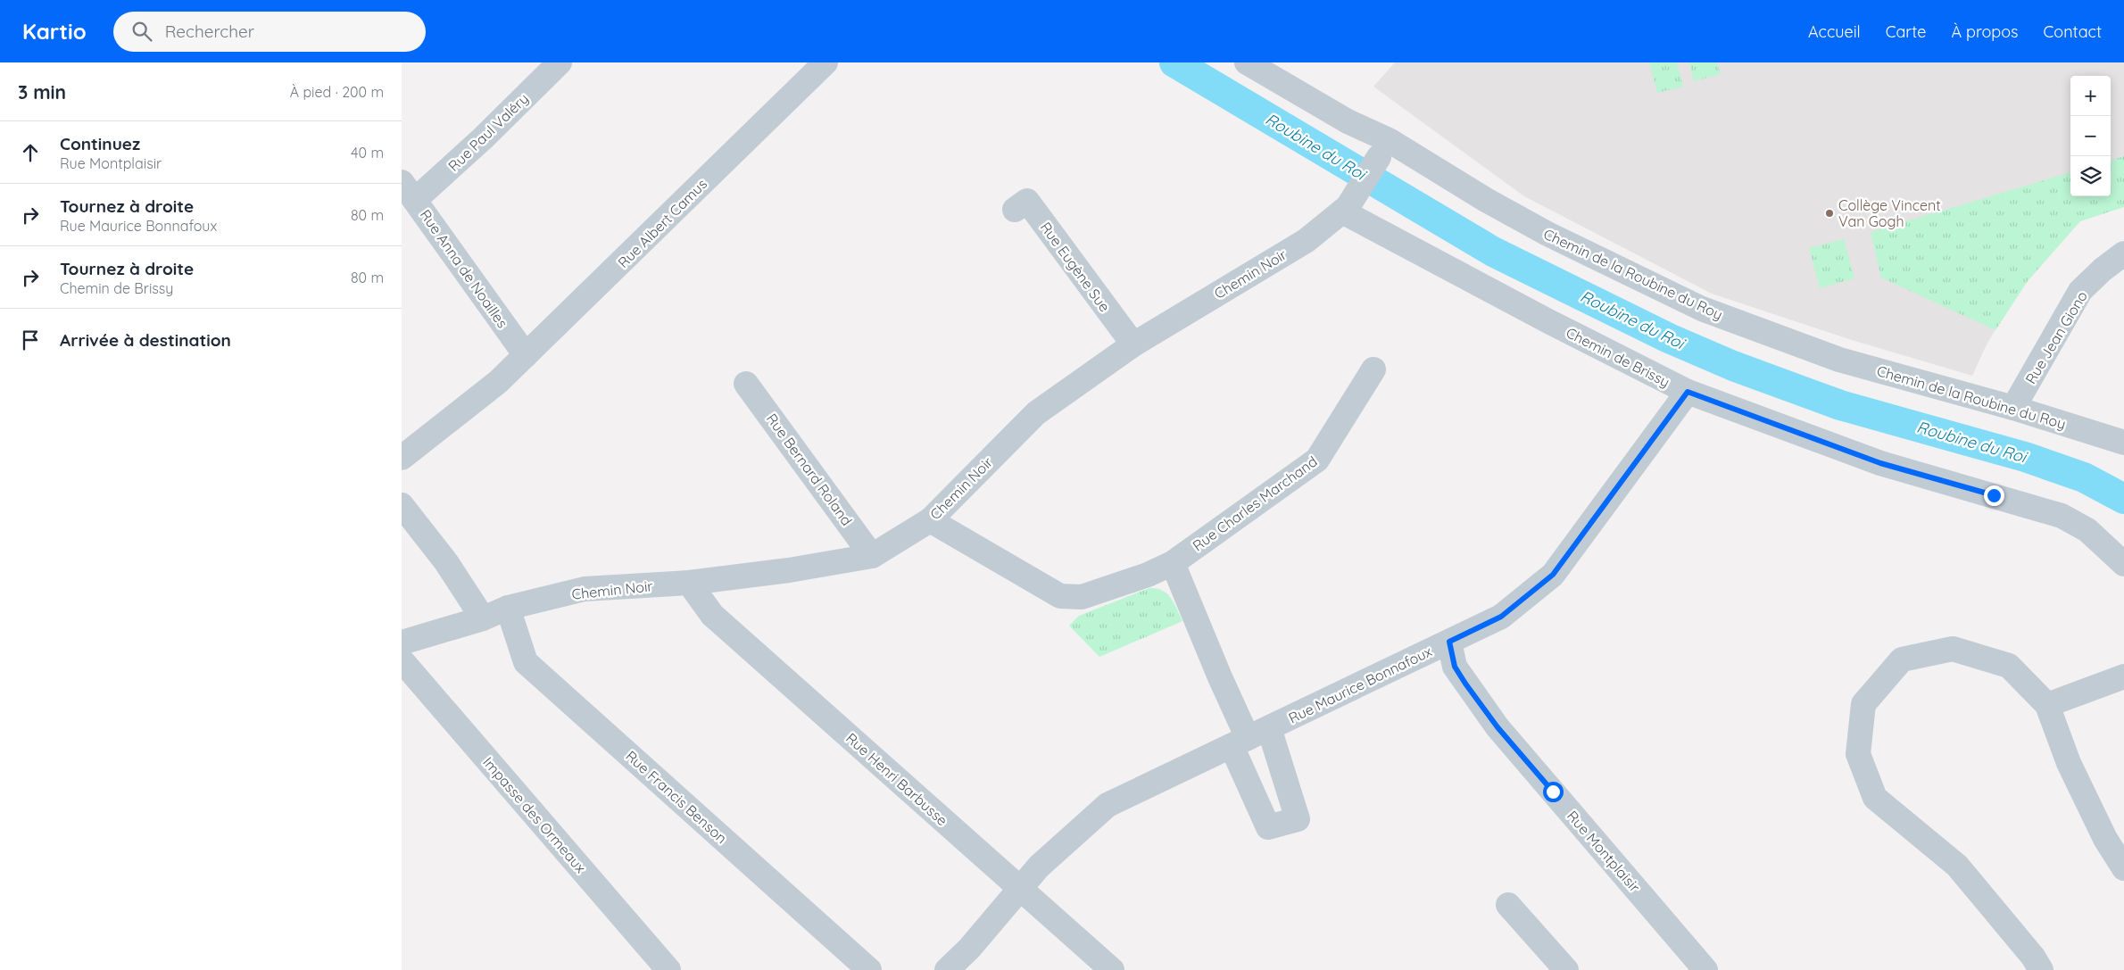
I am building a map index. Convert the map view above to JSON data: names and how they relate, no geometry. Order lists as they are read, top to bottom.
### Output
{
  "streets": {
    "street": [
      "Rue Paul Valéry",
      "Rue Albert Camus",
      "Rue Eugène Sue",
      "Rue Anna de Noailles",
      "Chemin Noir",
      "Chemin de la Roubine du Roy",
      "Rue Jean Giono",
      "Chemin de Brissy",
      "Rue Bernard Roland",
      "Rue Charles Marchand",
      "Rue Maurice Bonnafoux",
      "Rue Henri Barbusse",
      "Rue Francis Benson",
      "Impasse des Ormeaux",
      "Rue Montplaisir"
    ]
  },
  "crossings": [
    ["Rue Paul Valéry", "Rue Anna de Noailles"],
    ["Rue Albert Camus", "Rue Anna de Noailles"],
    ["Rue Eugène Sue", "Chemin Noir"],
    ["Chemin Noir", "Chemin de Brissy"],
    ["Chemin Noir", "Rue Bernard Roland"],
    ["Chemin Noir", "Rue Charles Marchand"],
    ["Chemin Noir", "Rue Henri Barbusse"],
    ["Chemin Noir", "Rue Francis Benson"],
    ["Chemin de la Roubine du Roy", "Rue Jean Giono"],
    ["Chemin de Brissy", "Rue Maurice Bonnafoux"],
    ["Rue Maurice Bonnafoux", "Rue Henri Barbusse"],
    ["Rue Maurice Bonnafoux", "Rue Montplaisir"]
  ],
  "water": ["Roubine du Roi"],
  "places": ["Collège Vincent Van Gogh"],
  "page": {
    "header": "Kartio",
    "search": "Rechercher",
    "nav": [
      "Accueil",
      "Carte",
      "À propos",
      "Contact"
    ],
    "heading": ["3 min", "À pied · 200 m"],
    "map_buttons": ["+", "−"],
    "list": [
      ["Continuez", "Rue Montplaisir", "40 m"],
      ["Tournez à droite", "Rue Maurice Bonnafoux", "80 m"],
      ["Tournez à droite", "Chemin de Brissy", "80 m"],
      "Arrivée à destination"
    ]
  }
}
